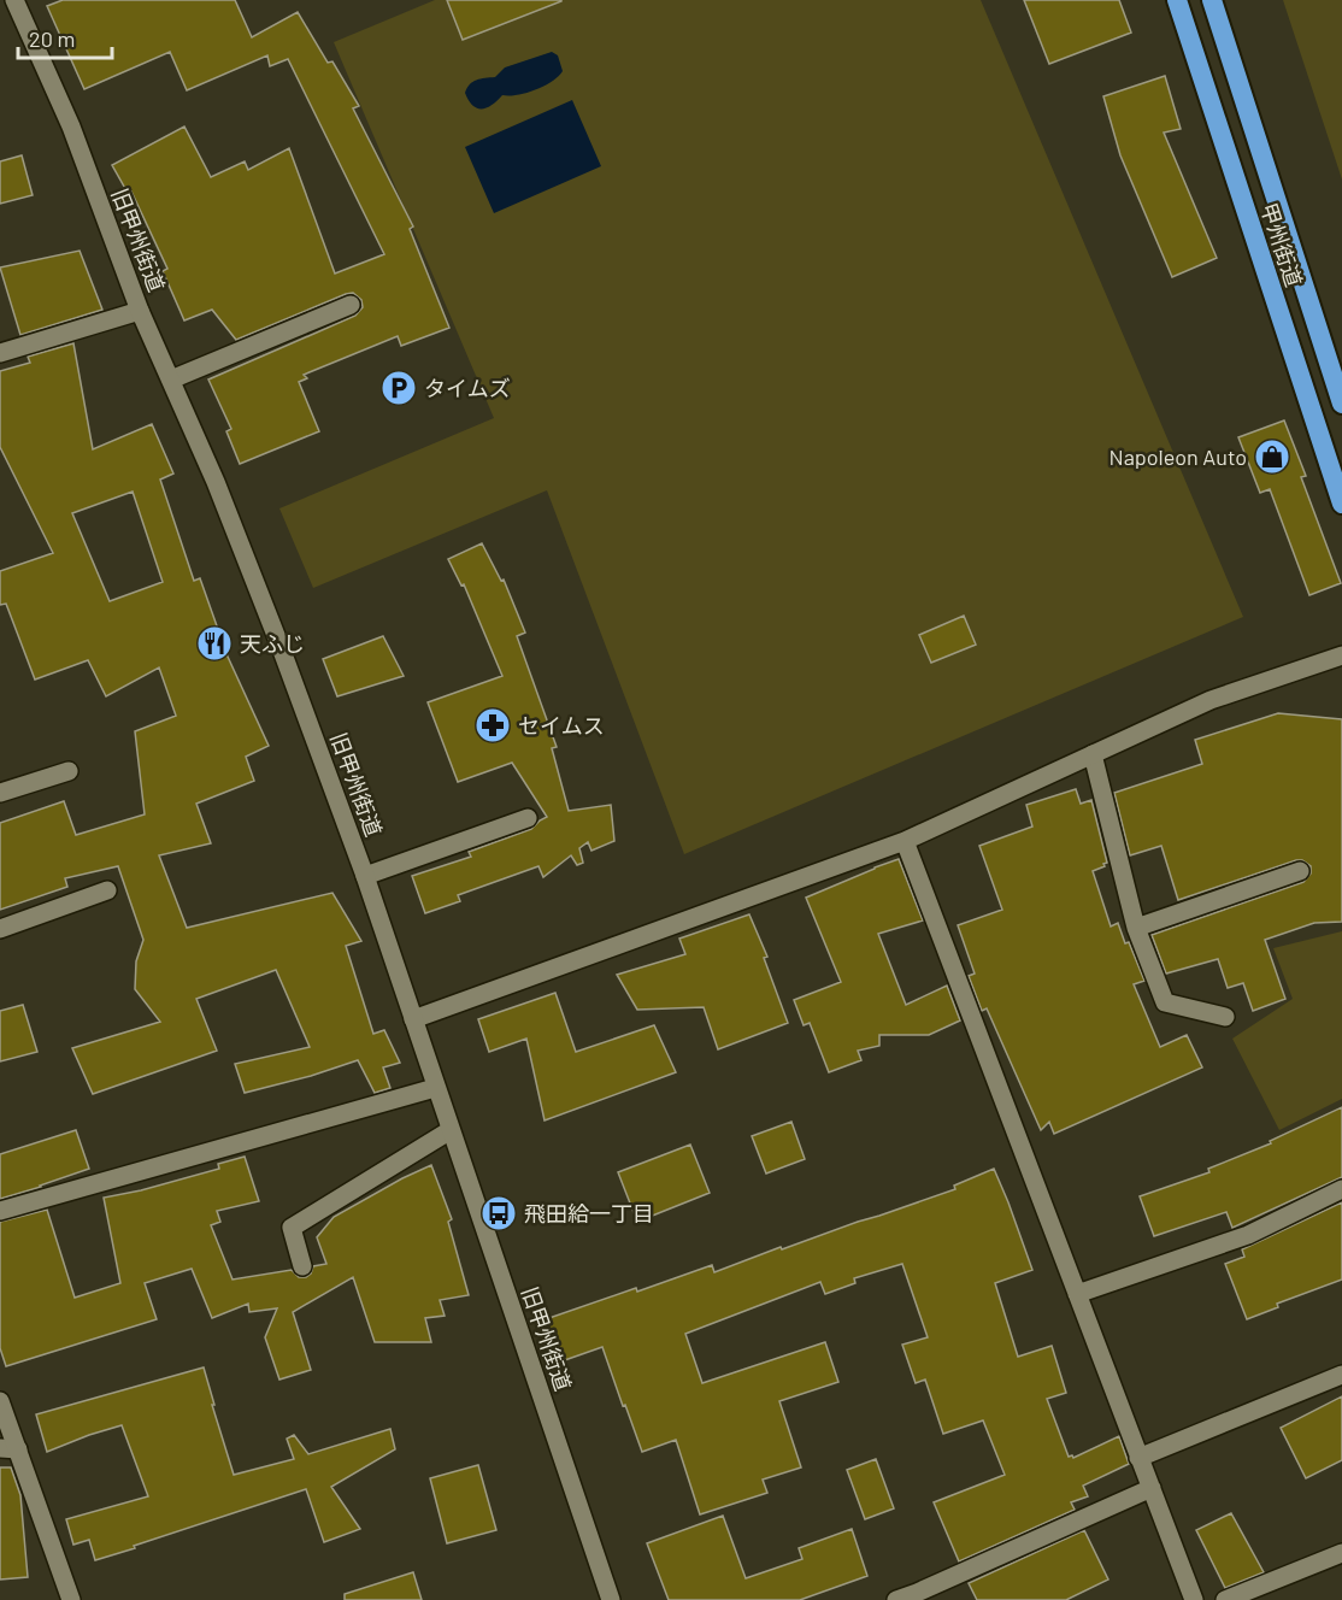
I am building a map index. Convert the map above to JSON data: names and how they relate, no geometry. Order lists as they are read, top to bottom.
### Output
{
  "streets": {
    "highway": ["甲州街道"],
    "street": ["旧甲州街道"]
  },
  "places": {
    "parking": ["タイムズ"],
    "shop": ["Napoleon Auto"],
    "restaurant": ["天ふじ"],
    "pharmacy": ["セイムス"],
    "bus stop": ["飛田給一丁目"]
  },
  "scale_bar": "20 m"
}
